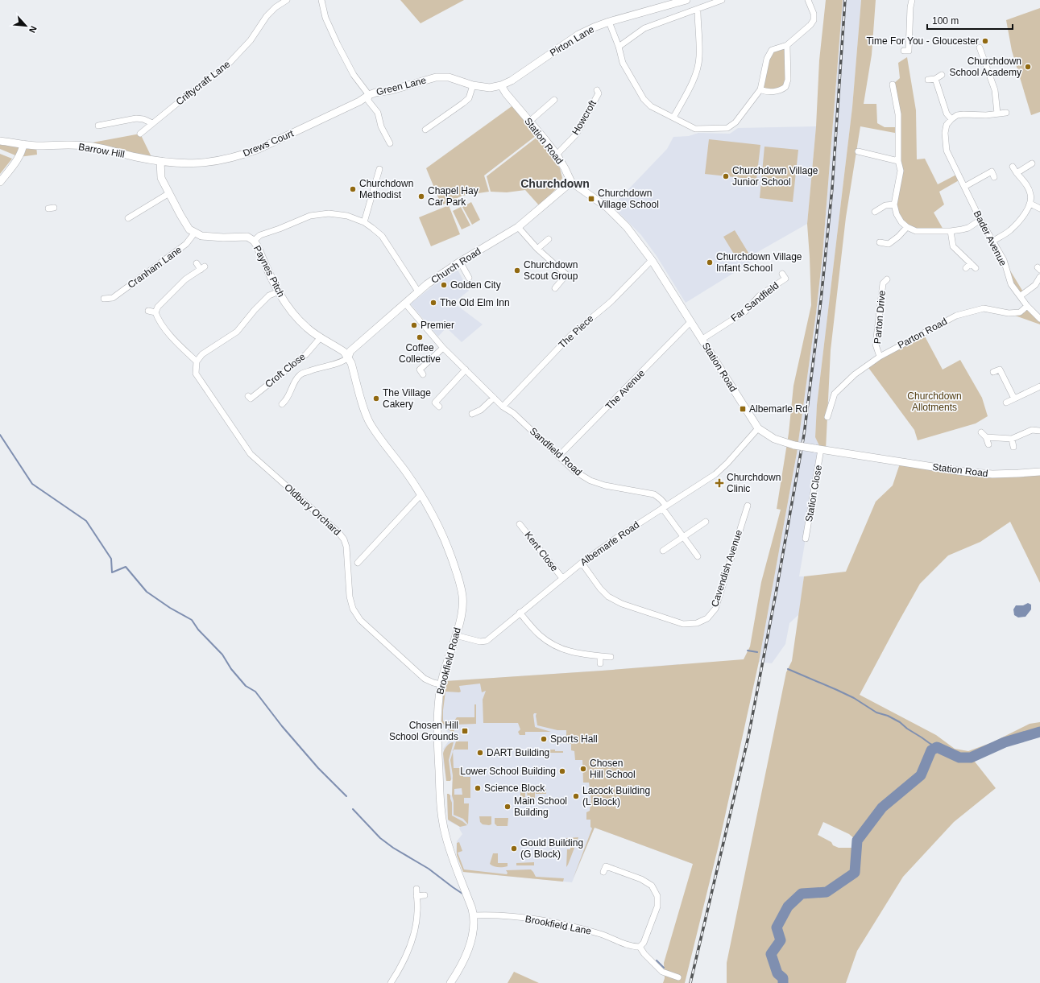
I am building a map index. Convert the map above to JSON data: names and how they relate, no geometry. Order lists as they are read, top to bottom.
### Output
{
  "streets": {
    "street": [
      "Pirton Lane",
      "Criftycraft Lane",
      "Green Lane",
      "Howcroft",
      "Station Road",
      "Drews Court",
      "Barrow Hill",
      "Bader Avenue",
      "Church Road",
      "Cranham Lane",
      "Paynes Pitch",
      "Far Sandfield",
      "Parton Drive",
      "The Piece",
      "Parton Road",
      "Croft Close",
      "The Avenue",
      "Sandfield Road",
      "Station Close",
      "Oldbury Orchard",
      "Albemarle Road",
      "Kent Close",
      "Cavendish Avenue",
      "Brookfield Road",
      "Brookfield Lane"
    ]
  },
  "crossings": [
    ["Pirton Lane", "Green Lane"],
    ["Pirton Lane", "Station Road"],
    ["Green Lane", "Station Road"],
    ["Green Lane", "Drews Court"],
    ["Howcroft", "Station Road"],
    ["Station Road", "Church Road"],
    ["Station Road", "Far Sandfield"],
    ["Station Road", "The Piece"],
    ["Station Road", "The Avenue"],
    ["Station Road", "Station Close"],
    ["Station Road", "Albemarle Road"],
    ["Drews Court", "Barrow Hill"],
    ["Bader Avenue", "Parton Road"],
    ["Church Road", "Paynes Pitch"],
    ["Church Road", "Sandfield Road"],
    ["Church Road", "Brookfield Road"],
    ["Cranham Lane", "Paynes Pitch"],
    ["Paynes Pitch", "Croft Close"],
    ["Paynes Pitch", "Brookfield Road"],
    ["Parton Drive", "Parton Road"],
    ["The Piece", "Sandfield Road"],
    ["The Avenue", "Sandfield Road"],
    ["Sandfield Road", "Albemarle Road"],
    ["Oldbury Orchard", "Brookfield Road"],
    ["Albemarle Road", "Kent Close"],
    ["Albemarle Road", "Cavendish Avenue"],
    ["Albemarle Road", "Brookfield Road"],
    ["Brookfield Road", "Brookfield Lane"]
  ],
  "districts": ["Churchdown"],
  "parks": ["Churchdown Allotments"],
  "places": {
    "other": [
      "Time For You - Gloucester",
      "Churchdown School Academy",
      "Churchdown Village Junior School",
      "Churchdown Methodist",
      "Chapel Hay Car Park",
      "Churchdown Village Infant School",
      "Churchdown Scout Group",
      "Golden City",
      "The Old Elm Inn",
      "Premier",
      "Coffee Collective",
      "The Village Cakery",
      "Sports Hall",
      "DART Building",
      "Chosen Hill School",
      "Lower School Building",
      "Science Block",
      "Lacock Building (L Block)",
      "Main School Building",
      "Gould Building (G Block)"
    ],
    "transit": ["Churchdown Village School", "Albemarle Rd", "Chosen Hill School Grounds"],
    "health": ["Churchdown Clinic"]
  },
  "scale_bar": "100 m",
  "north": "bottom right"
}
